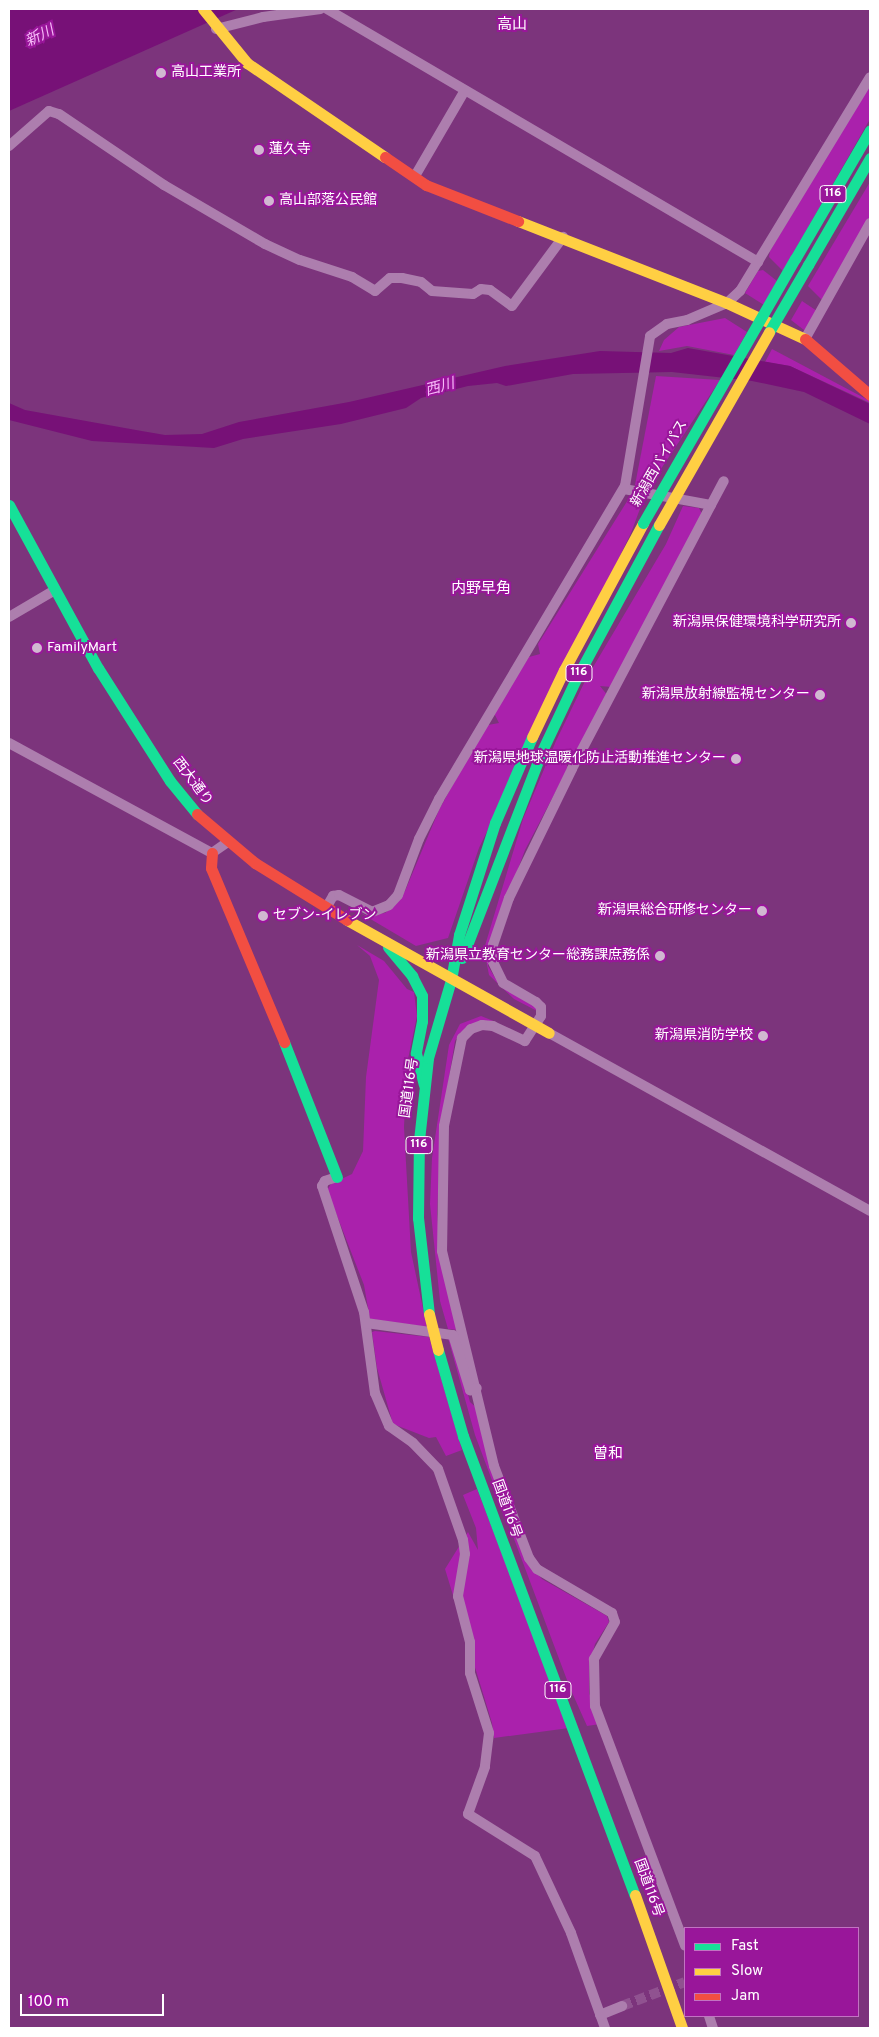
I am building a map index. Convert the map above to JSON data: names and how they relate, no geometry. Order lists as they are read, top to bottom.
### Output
{
  "streets": {
    "main road": [
      "116",
      "新潟西バイパス",
      "西大通り",
      "国道116号"
    ]
  },
  "crossings": [
    ["116", "新潟西バイパス"],
    ["116", "西大通り"],
    ["116", "国道116号"],
    ["新潟西バイパス", "西大通り"],
    ["新潟西バイパス", "国道116号"],
    ["西大通り", "国道116号"]
  ],
  "districts": ["高山", "内野早角", "曽和"],
  "water": ["新川", "西川"],
  "places": [
    "高山工業所",
    "蓮久寺",
    "高山部落公民館",
    "新潟県保健環境科学研究所",
    "FamilyMart",
    "新潟県放射線監視センター",
    "新潟県地球温暖化防止活動推進センター",
    "新潟県総合研修センター",
    "セブン-イレブン",
    "新潟県立教育センター総務課庶務係",
    "新潟県消防学校"
  ],
  "legend": ["Fast", "Slow", "Jam"],
  "scale_bar": "100 m"
}
